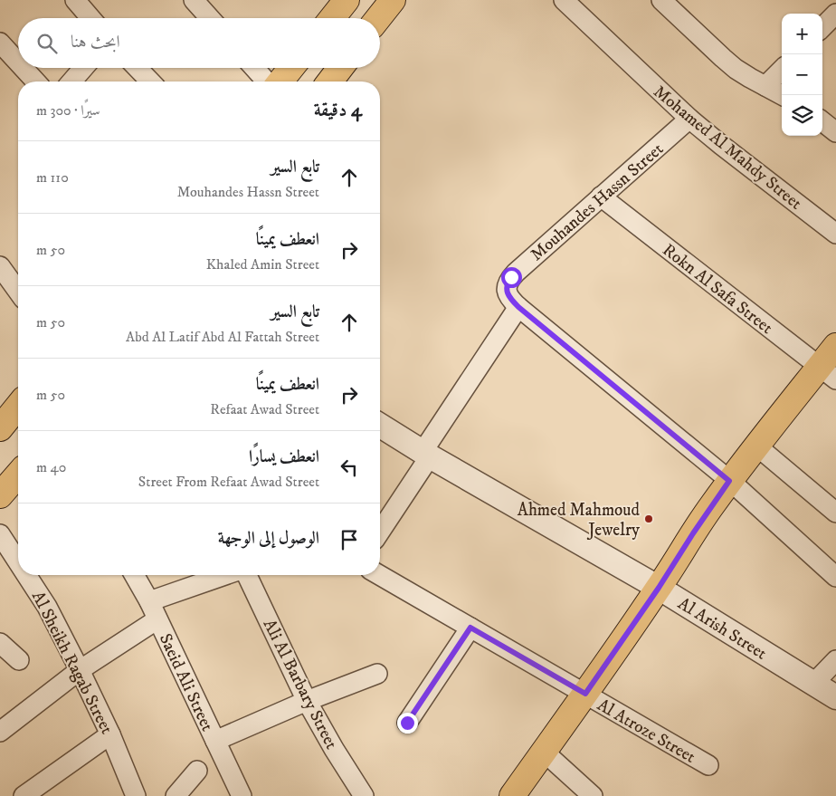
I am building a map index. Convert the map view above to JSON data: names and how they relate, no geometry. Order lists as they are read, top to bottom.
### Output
{
  "streets": {
    "street": [
      "Mohamed Al Mahdy Street",
      "Mouhandes Hassn Street",
      "Rokn Al Safa Street",
      "Al Arish Street",
      "Al Sheikh Ragab Street",
      "Saeid Ali Street",
      "Ali Al Barbary Street",
      "Al Atroze Street"
    ]
  },
  "crossings": [
    ["Mohamed Al Mahdy Street", "Mouhandes Hassn Street"],
    ["Mouhandes Hassn Street", "Rokn Al Safa Street"]
  ],
  "places": ["Ahmed Mahmoud Jewelry"],
  "page": {
    "map_buttons": ["+", "−"],
    "search": "ابحث هنا",
    "heading": ["4 دقيقة", "سيرًا · 300 m"],
    "list": [
      ["تابع السير", "Mouhandes Hassn Street", "110 m"],
      ["انعطف يمينًا", "Khaled Amin Street", "50 m"],
      ["تابع السير", "Abd Al Latif Abd Al Fattah Street", "50 m"],
      ["انعطف يمينًا", "Refaat Awad Street", "50 m"],
      ["انعطف يسارًا", "Street From Refaat Awad Street", "40 m"],
      "الوصول إلى الوجهة"
    ]
  }
}
